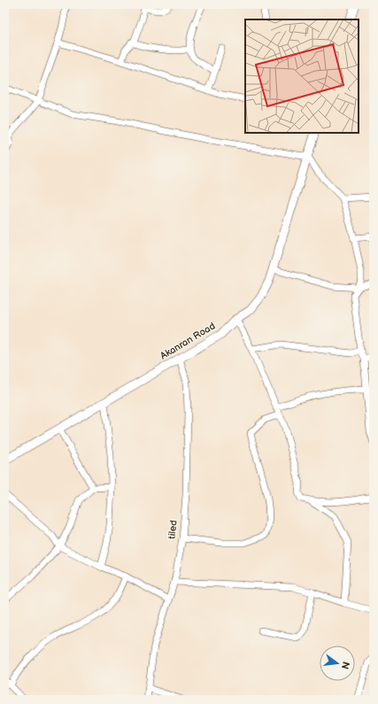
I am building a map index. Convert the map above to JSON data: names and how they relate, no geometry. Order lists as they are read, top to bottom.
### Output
{
  "streets": {
    "main road": ["Akanran Road"],
    "street": ["tiled"]
  },
  "crossings": [
    ["Akanran Road", "tiled"]
  ],
  "north": "right"
}
